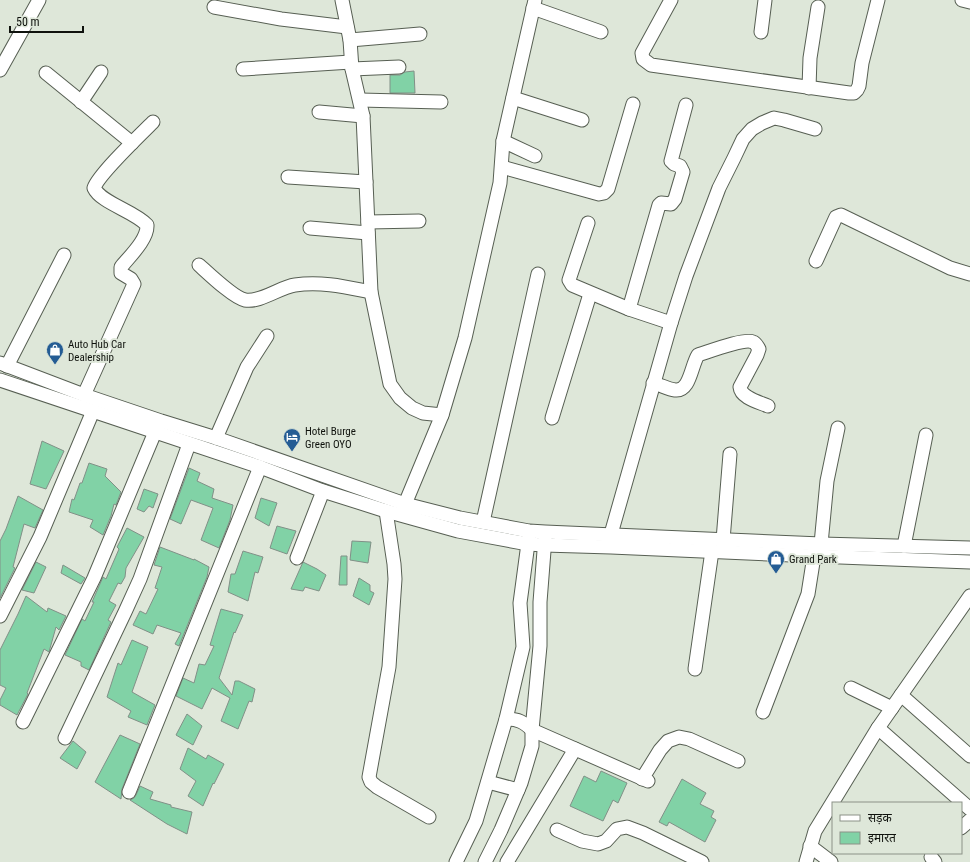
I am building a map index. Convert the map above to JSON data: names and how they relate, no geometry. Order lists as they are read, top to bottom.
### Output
{
  "places": {
    "shop": ["Auto Hub Car Dealership", "Grand Park"],
    "hotel": ["Hotel Burge Green OYO"]
  },
  "legend": ["सड़क", "इमारत"],
  "scale_bar": "50 m"
}
